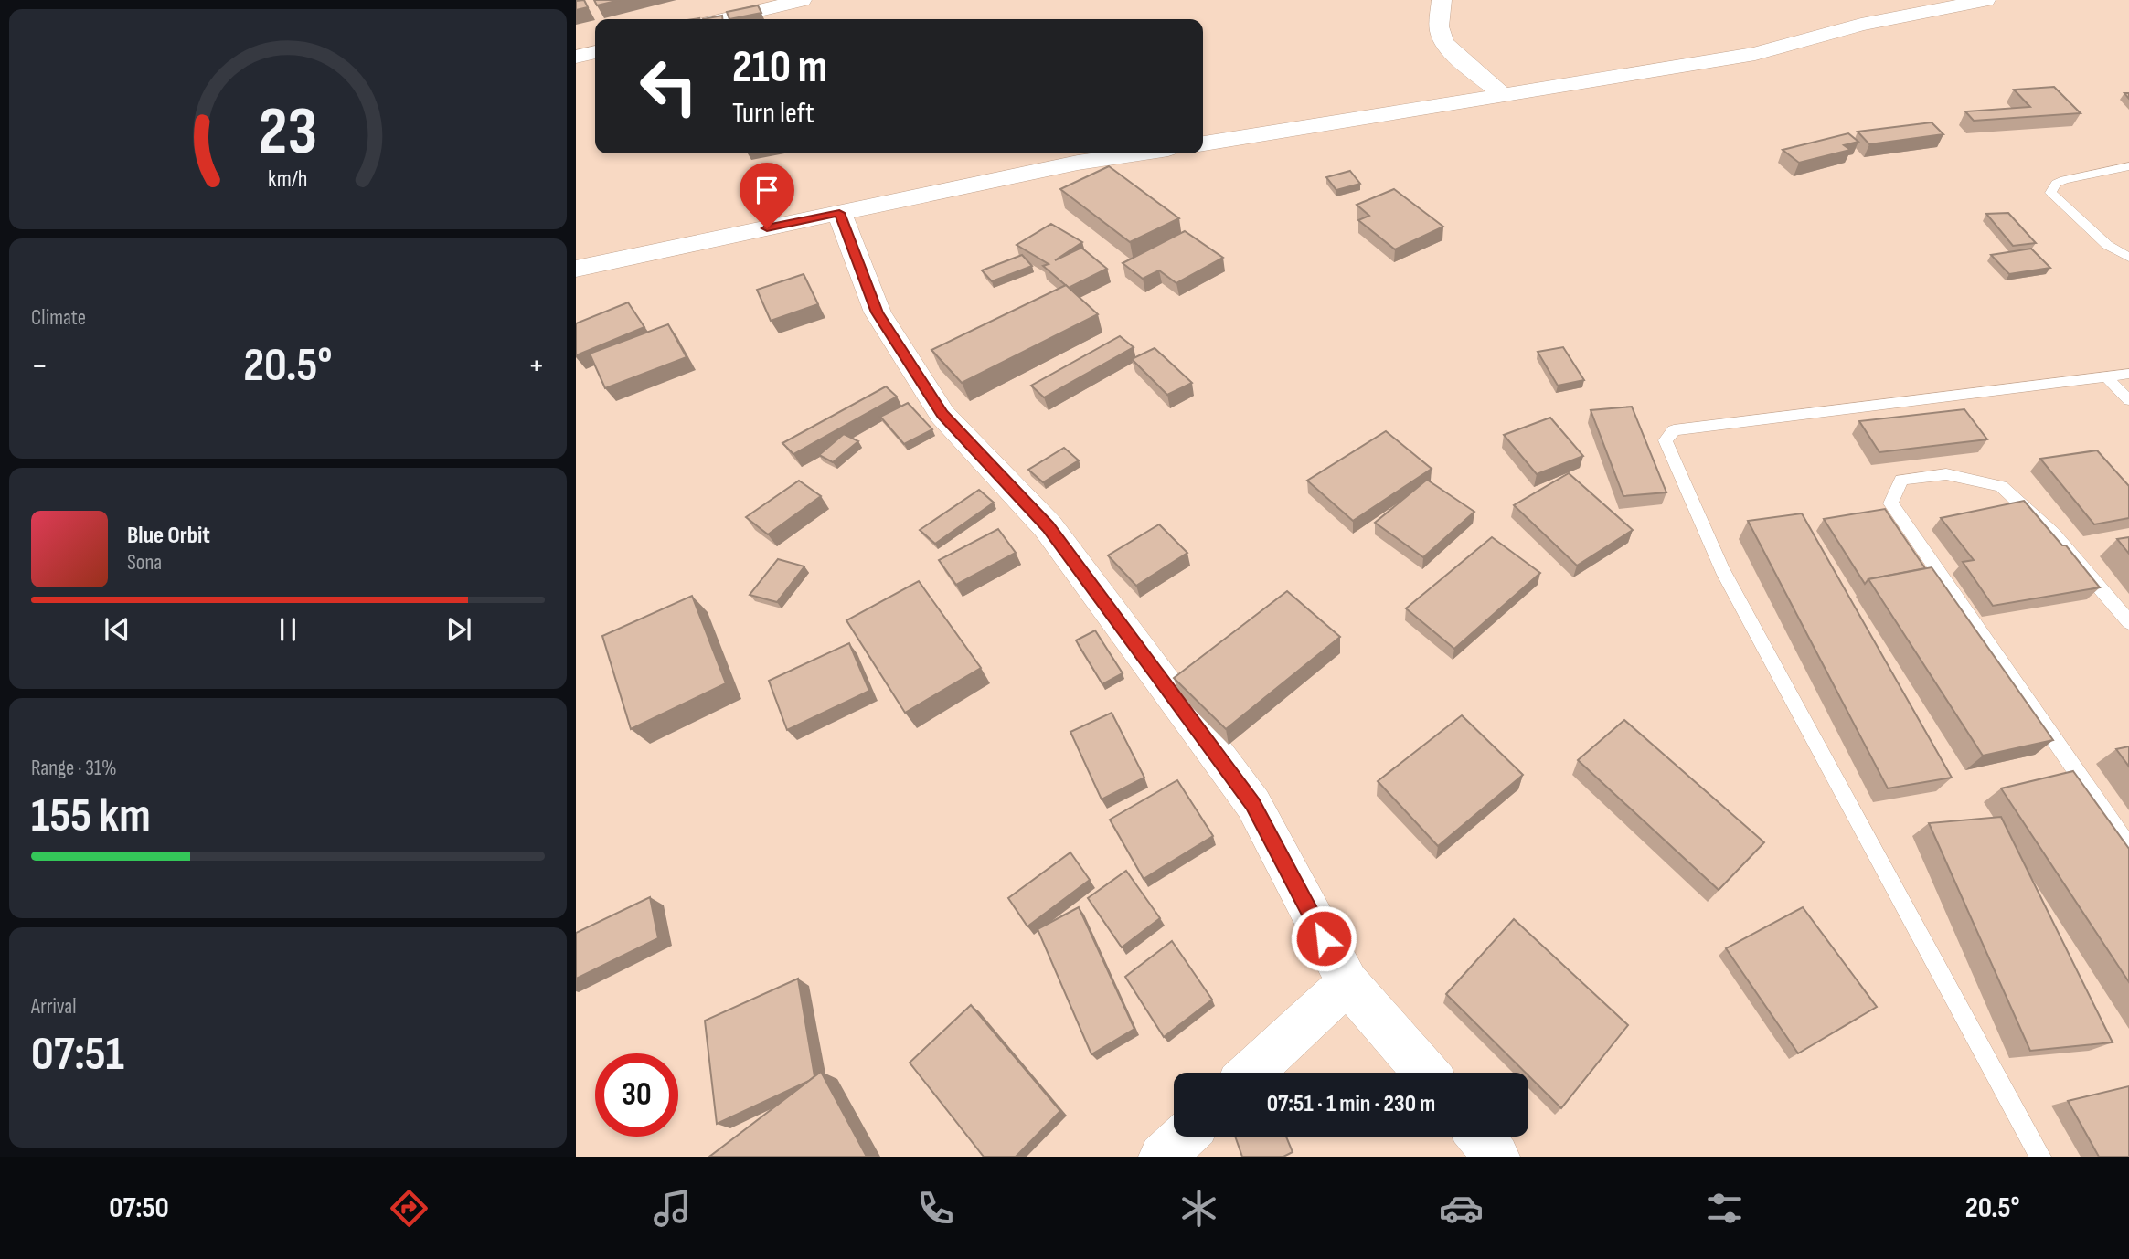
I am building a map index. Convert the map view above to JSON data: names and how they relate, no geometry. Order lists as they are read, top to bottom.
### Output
{
  "page": {
    "turn": ["210 m", "Turn left"],
    "tile": [
      "Climate",
      ["Range · 31%", "155 km"],
      ["Arrival", "07:51"]
    ],
    "heat": ["−", "20.5°", "+"],
    "song": ["Blue Orbit", "Sona"],
    "limit": "30",
    "trip": "07:51 · 1 min · 230 m",
    "tabs": ["07:50", "20.5°"],
    "gauge": ["23", "km/h"]
  }
}
